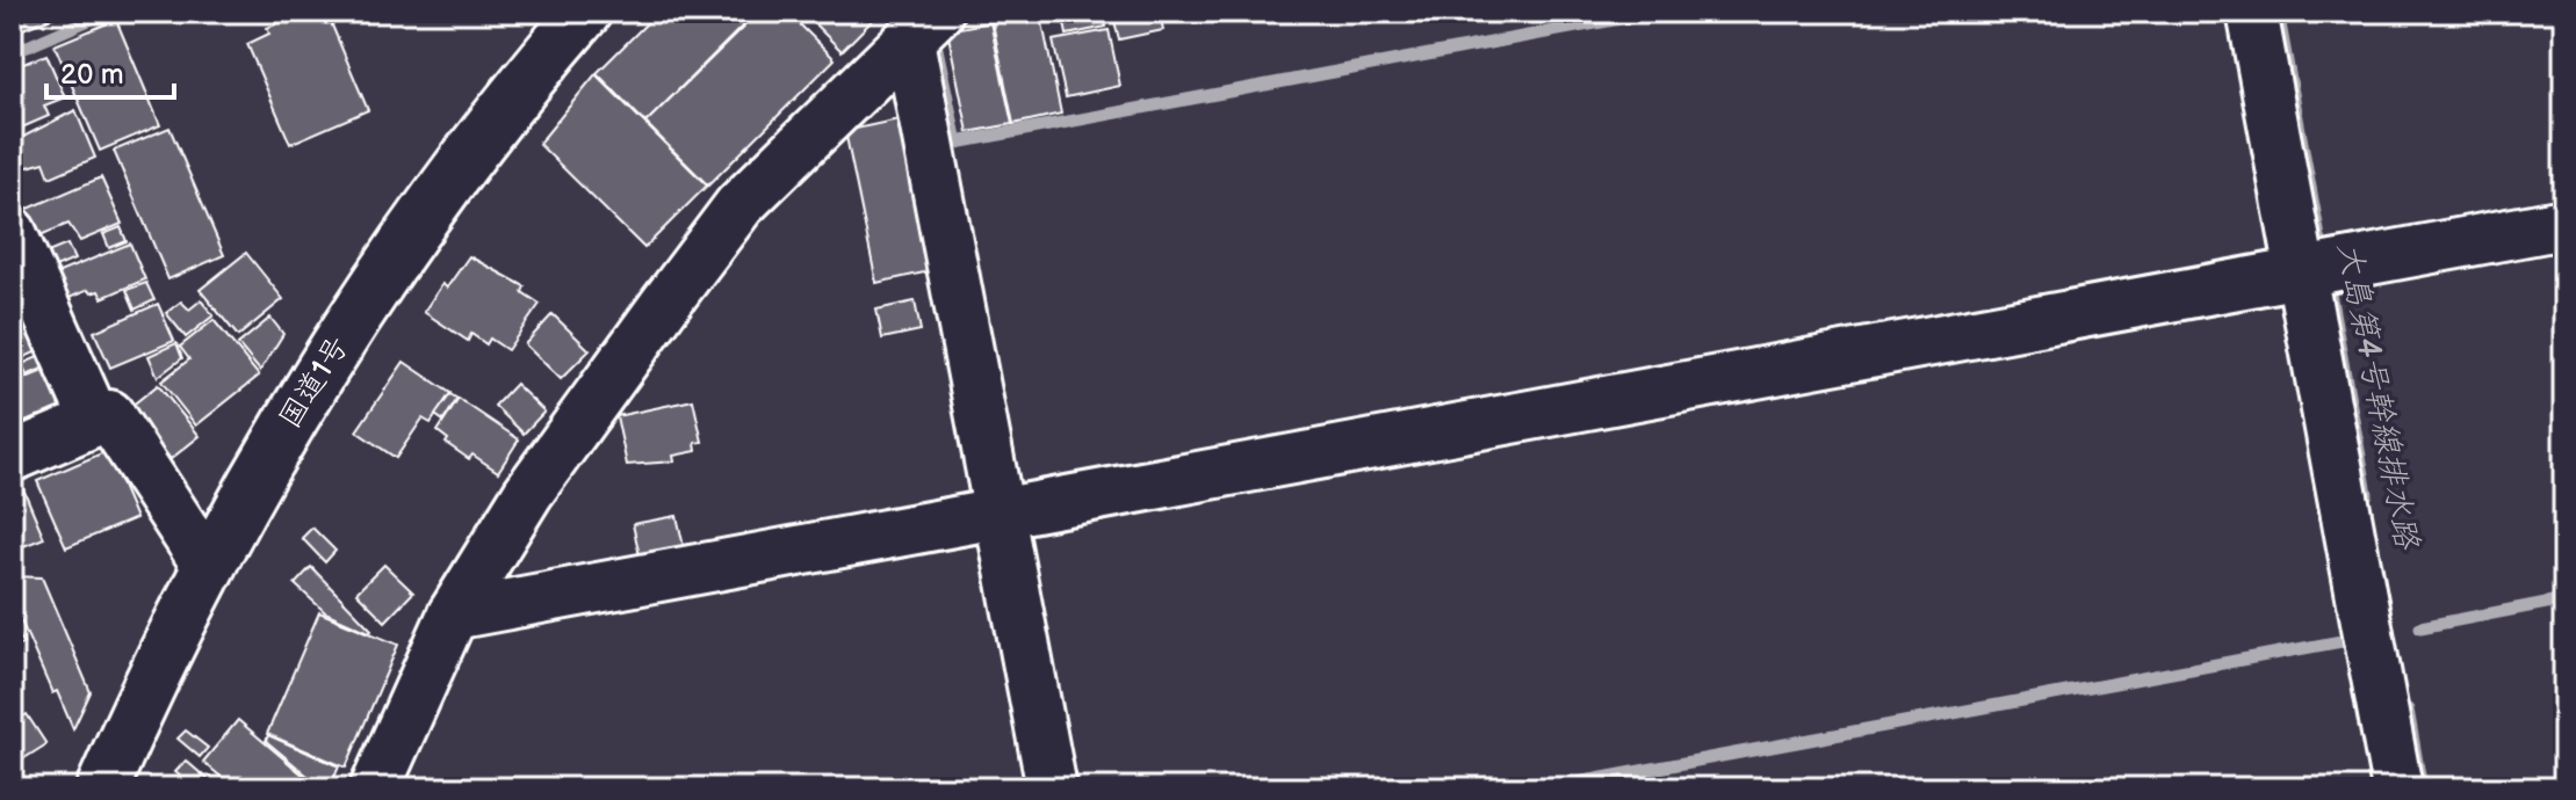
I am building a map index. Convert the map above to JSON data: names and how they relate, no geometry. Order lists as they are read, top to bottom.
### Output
{
  "streets": {
    "highway": ["国道1号"]
  },
  "water": ["大島第4号幹線排水路"],
  "scale_bar": "20 m"
}
